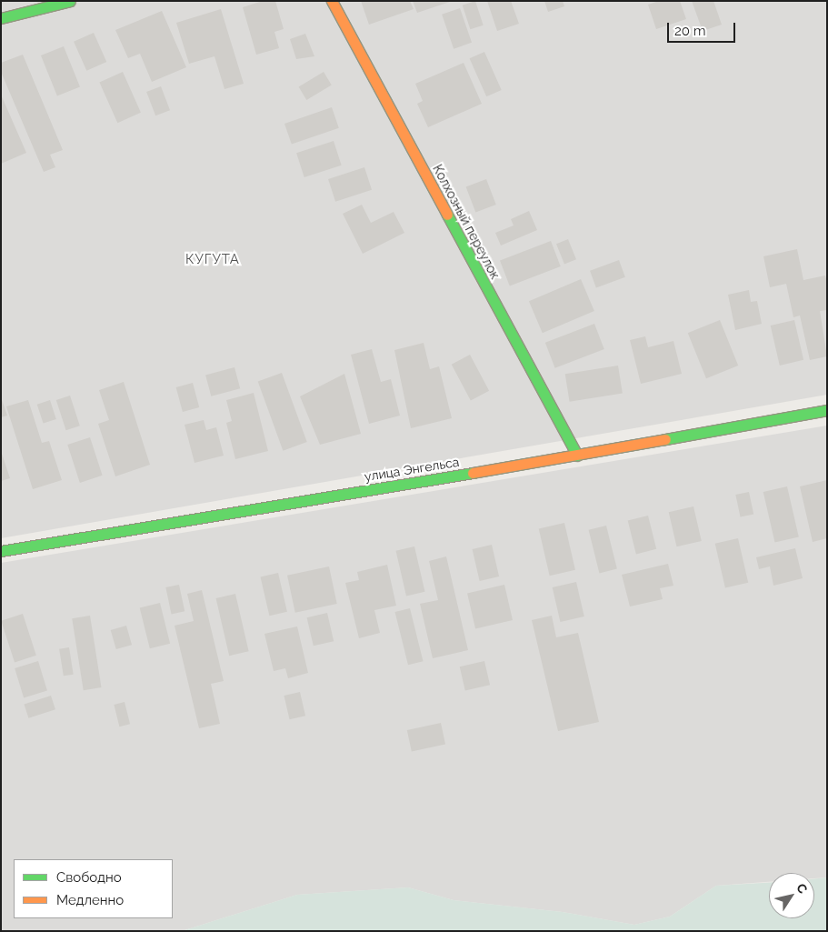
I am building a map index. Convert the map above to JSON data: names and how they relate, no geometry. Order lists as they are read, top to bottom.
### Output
{
  "streets": {
    "street": ["Колхозный переулок", "улица Энгельса"]
  },
  "crossings": [
    ["Колхозный переулок", "улица Энгельса"]
  ],
  "districts": ["КУГУТА"],
  "legend": ["Свободно", "Медленно"],
  "scale_bar": "20 m",
  "north": "top right"
}
